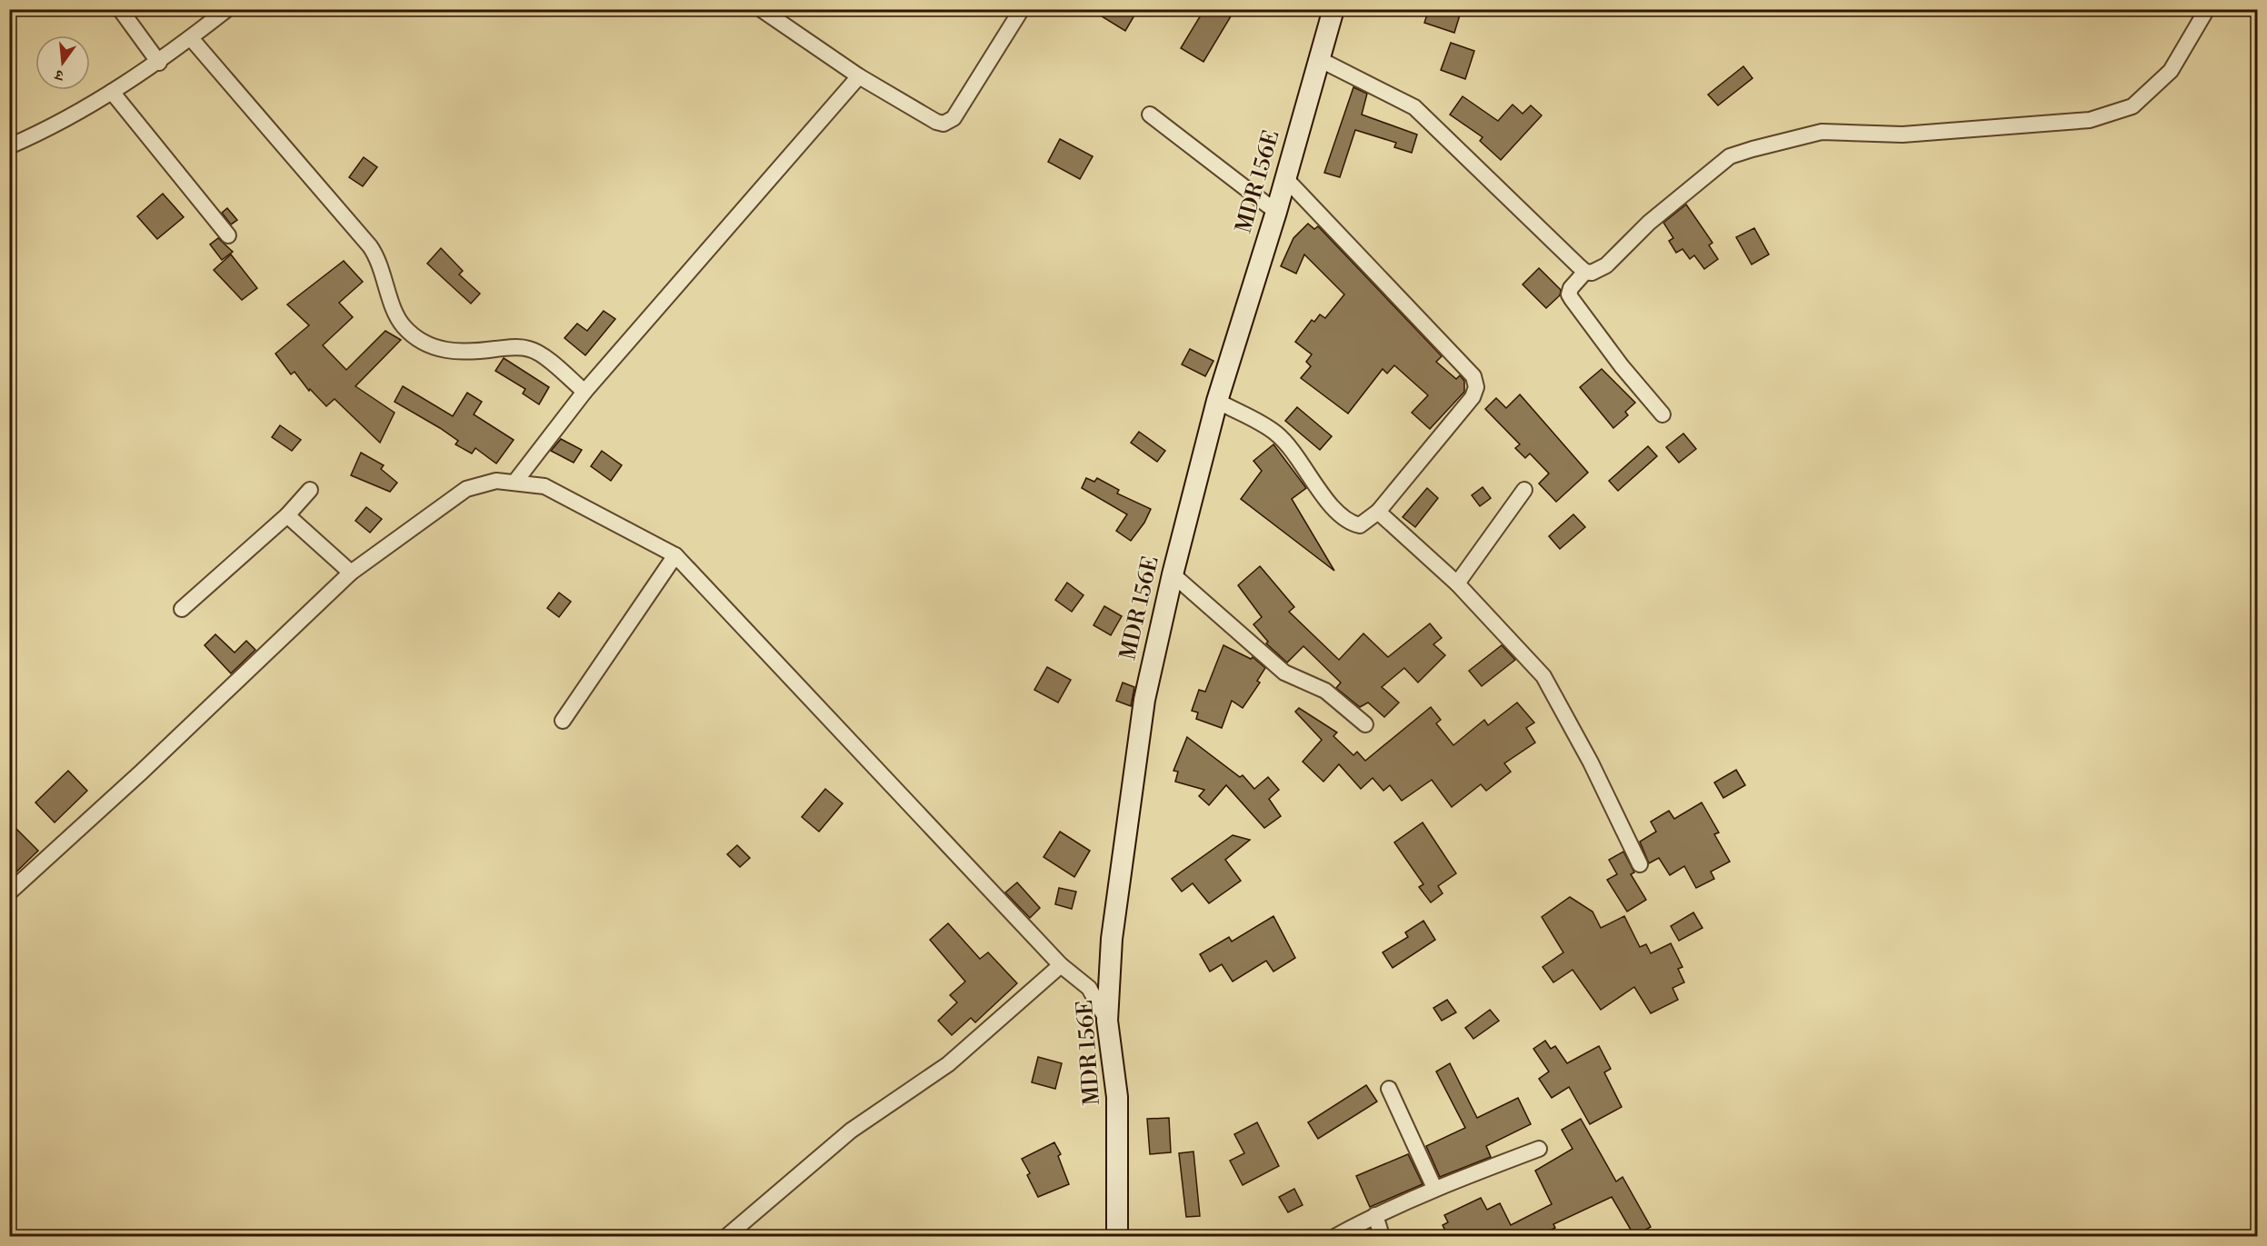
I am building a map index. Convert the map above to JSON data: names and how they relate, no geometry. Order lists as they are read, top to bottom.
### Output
{
  "streets": {
    "main road": ["MDR 156E"]
  },
  "north": "bottom"
}
